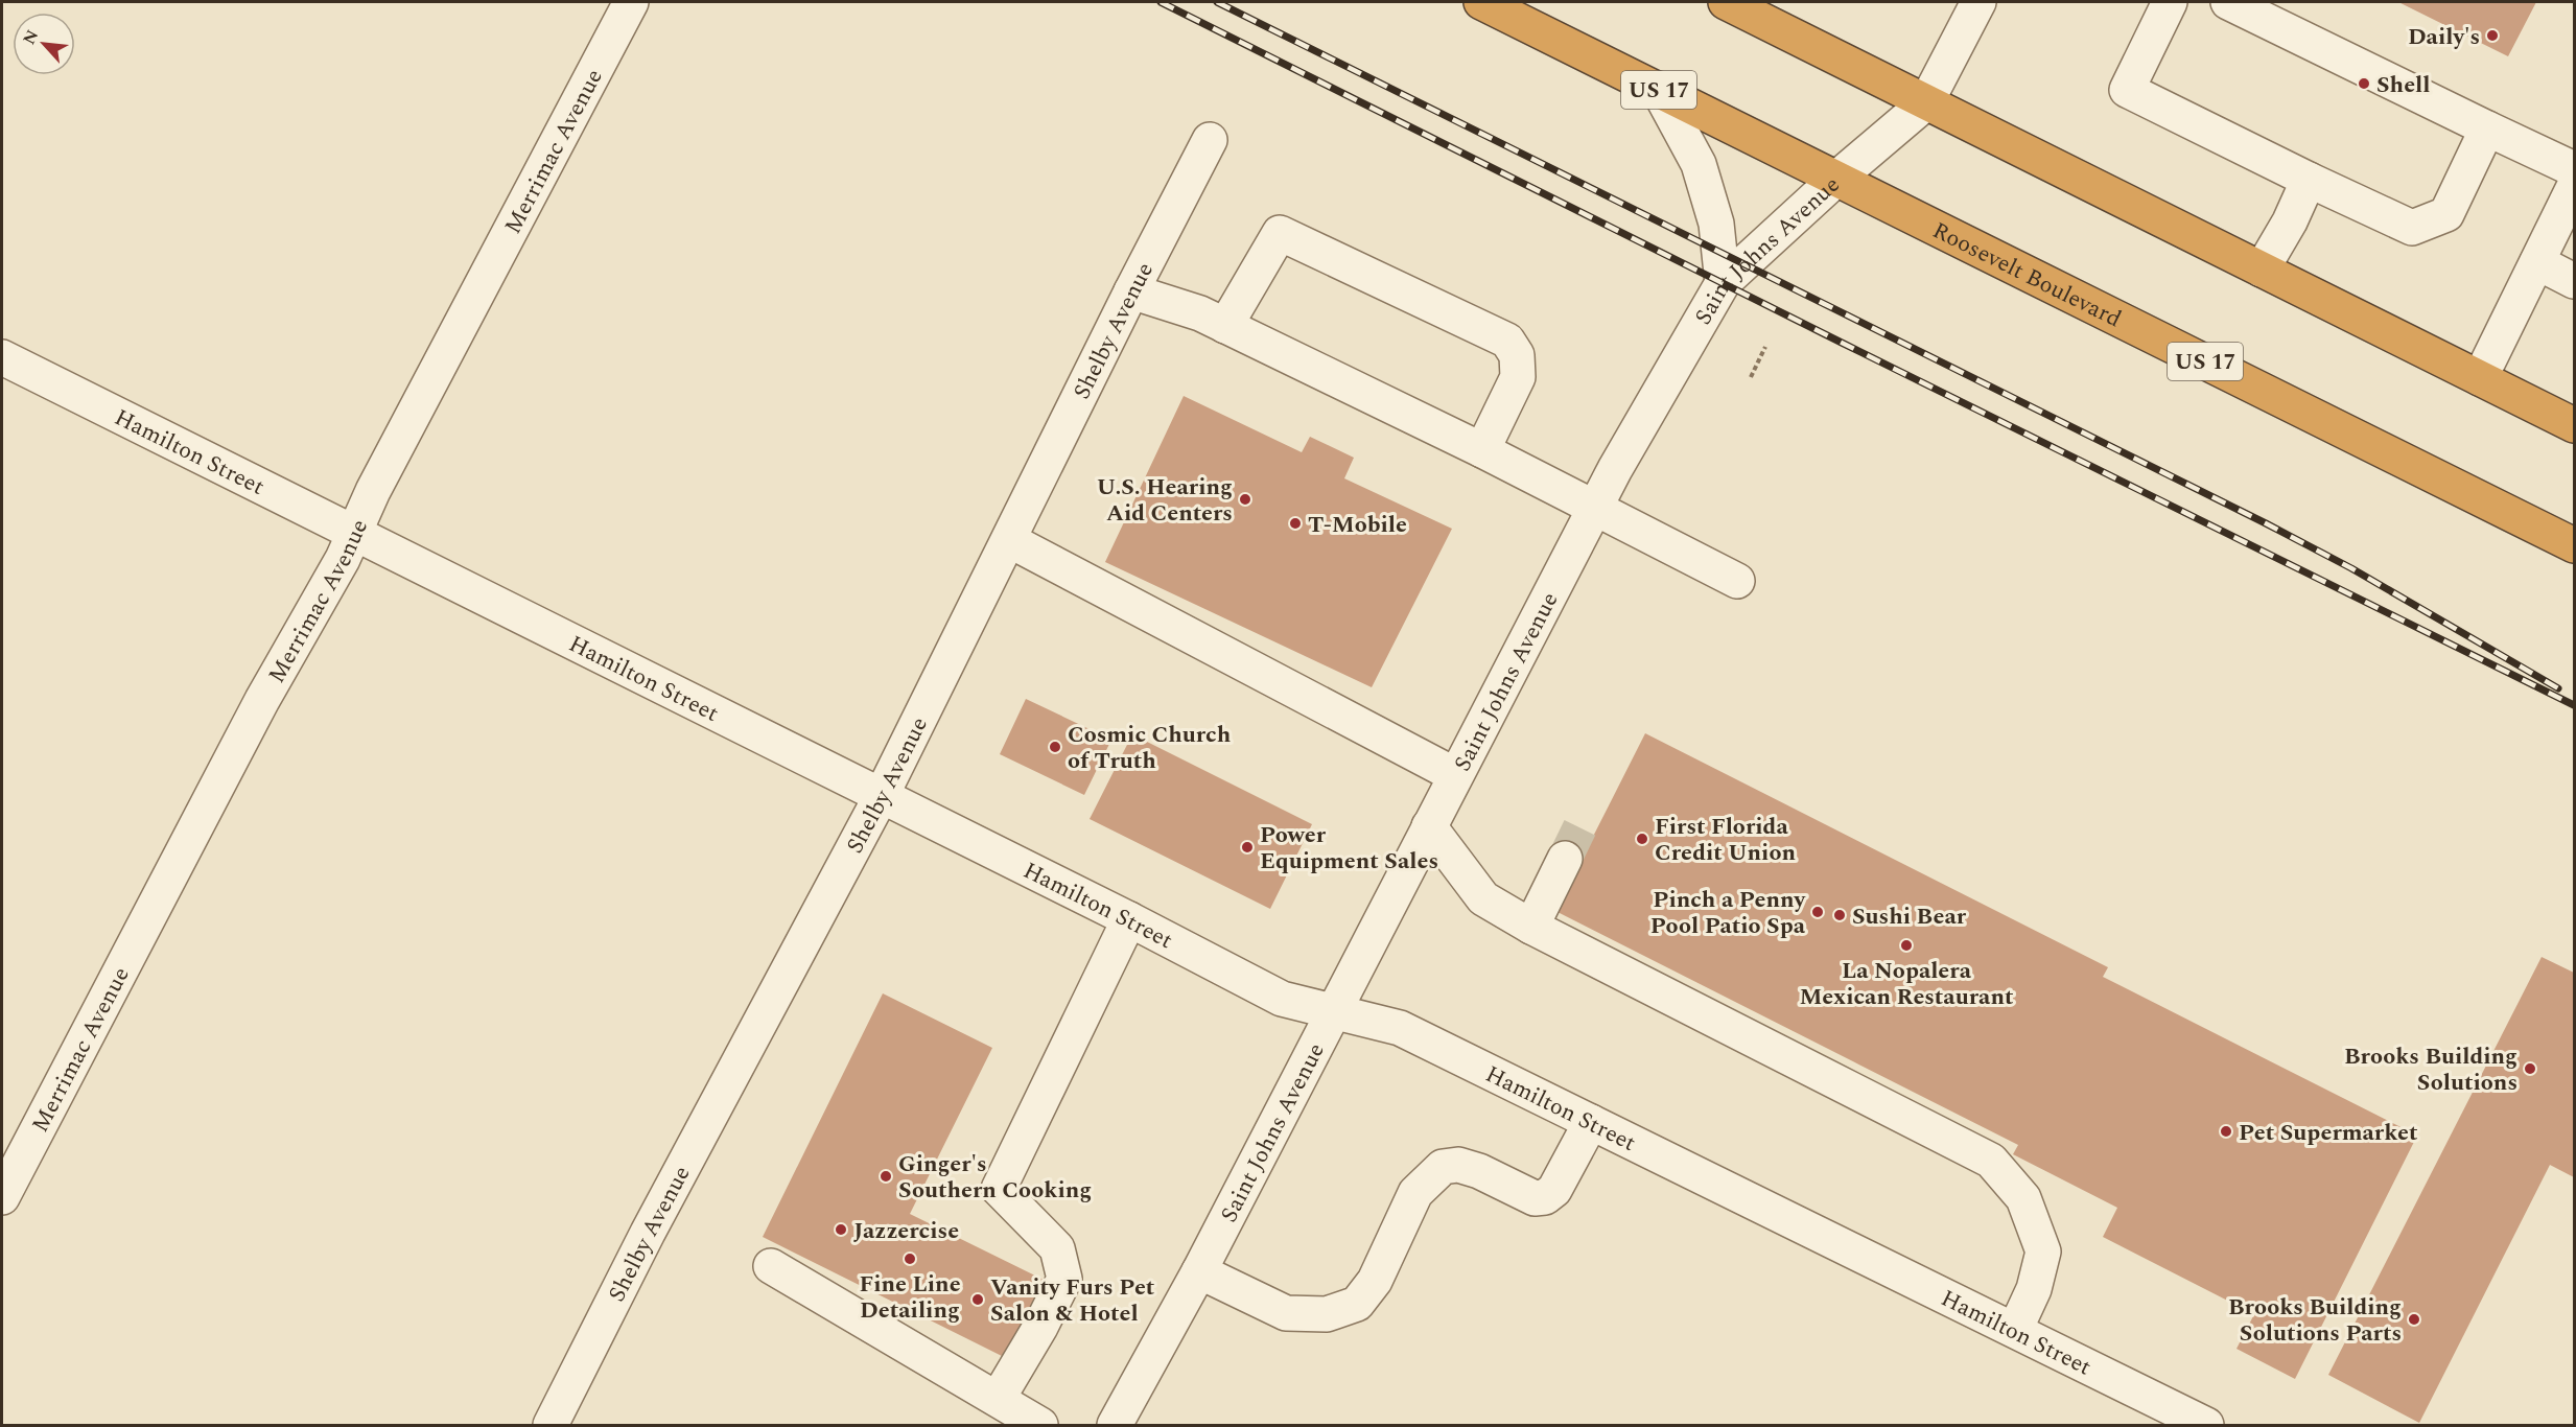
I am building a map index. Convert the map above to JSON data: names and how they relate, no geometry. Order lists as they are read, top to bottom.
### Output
{
  "streets": {
    "highway": ["US 17", "Roosevelt Boulevard"],
    "street": [
      "Merrimac Avenue",
      "Saint Johns Avenue",
      "Shelby Avenue",
      "Hamilton Street"
    ]
  },
  "crossings": [
    ["Merrimac Avenue", "Hamilton Street"],
    ["Saint Johns Avenue", "Roosevelt Boulevard"],
    ["Saint Johns Avenue", "Hamilton Street"],
    ["Shelby Avenue", "Hamilton Street"]
  ],
  "places": [
    "Daily's",
    "Shell",
    "U.S. Hearing Aid Centers",
    "T-Mobile",
    "Cosmic Church of Truth",
    "First Florida Credit Union",
    "Power Equipment Sales",
    "Pinch a Penny Pool Patio Spa",
    "Sushi Bear",
    "La Nopalera Mexican Restaurant",
    "Brooks Building Solutions",
    "Pet Supermarket",
    "Ginger's Southern Cooking",
    "Jazzercise",
    "Fine Line Detailing",
    "Vanity Furs Pet Salon & Hotel",
    "Brooks Building Solutions Parts"
  ],
  "north": "top left"
}
